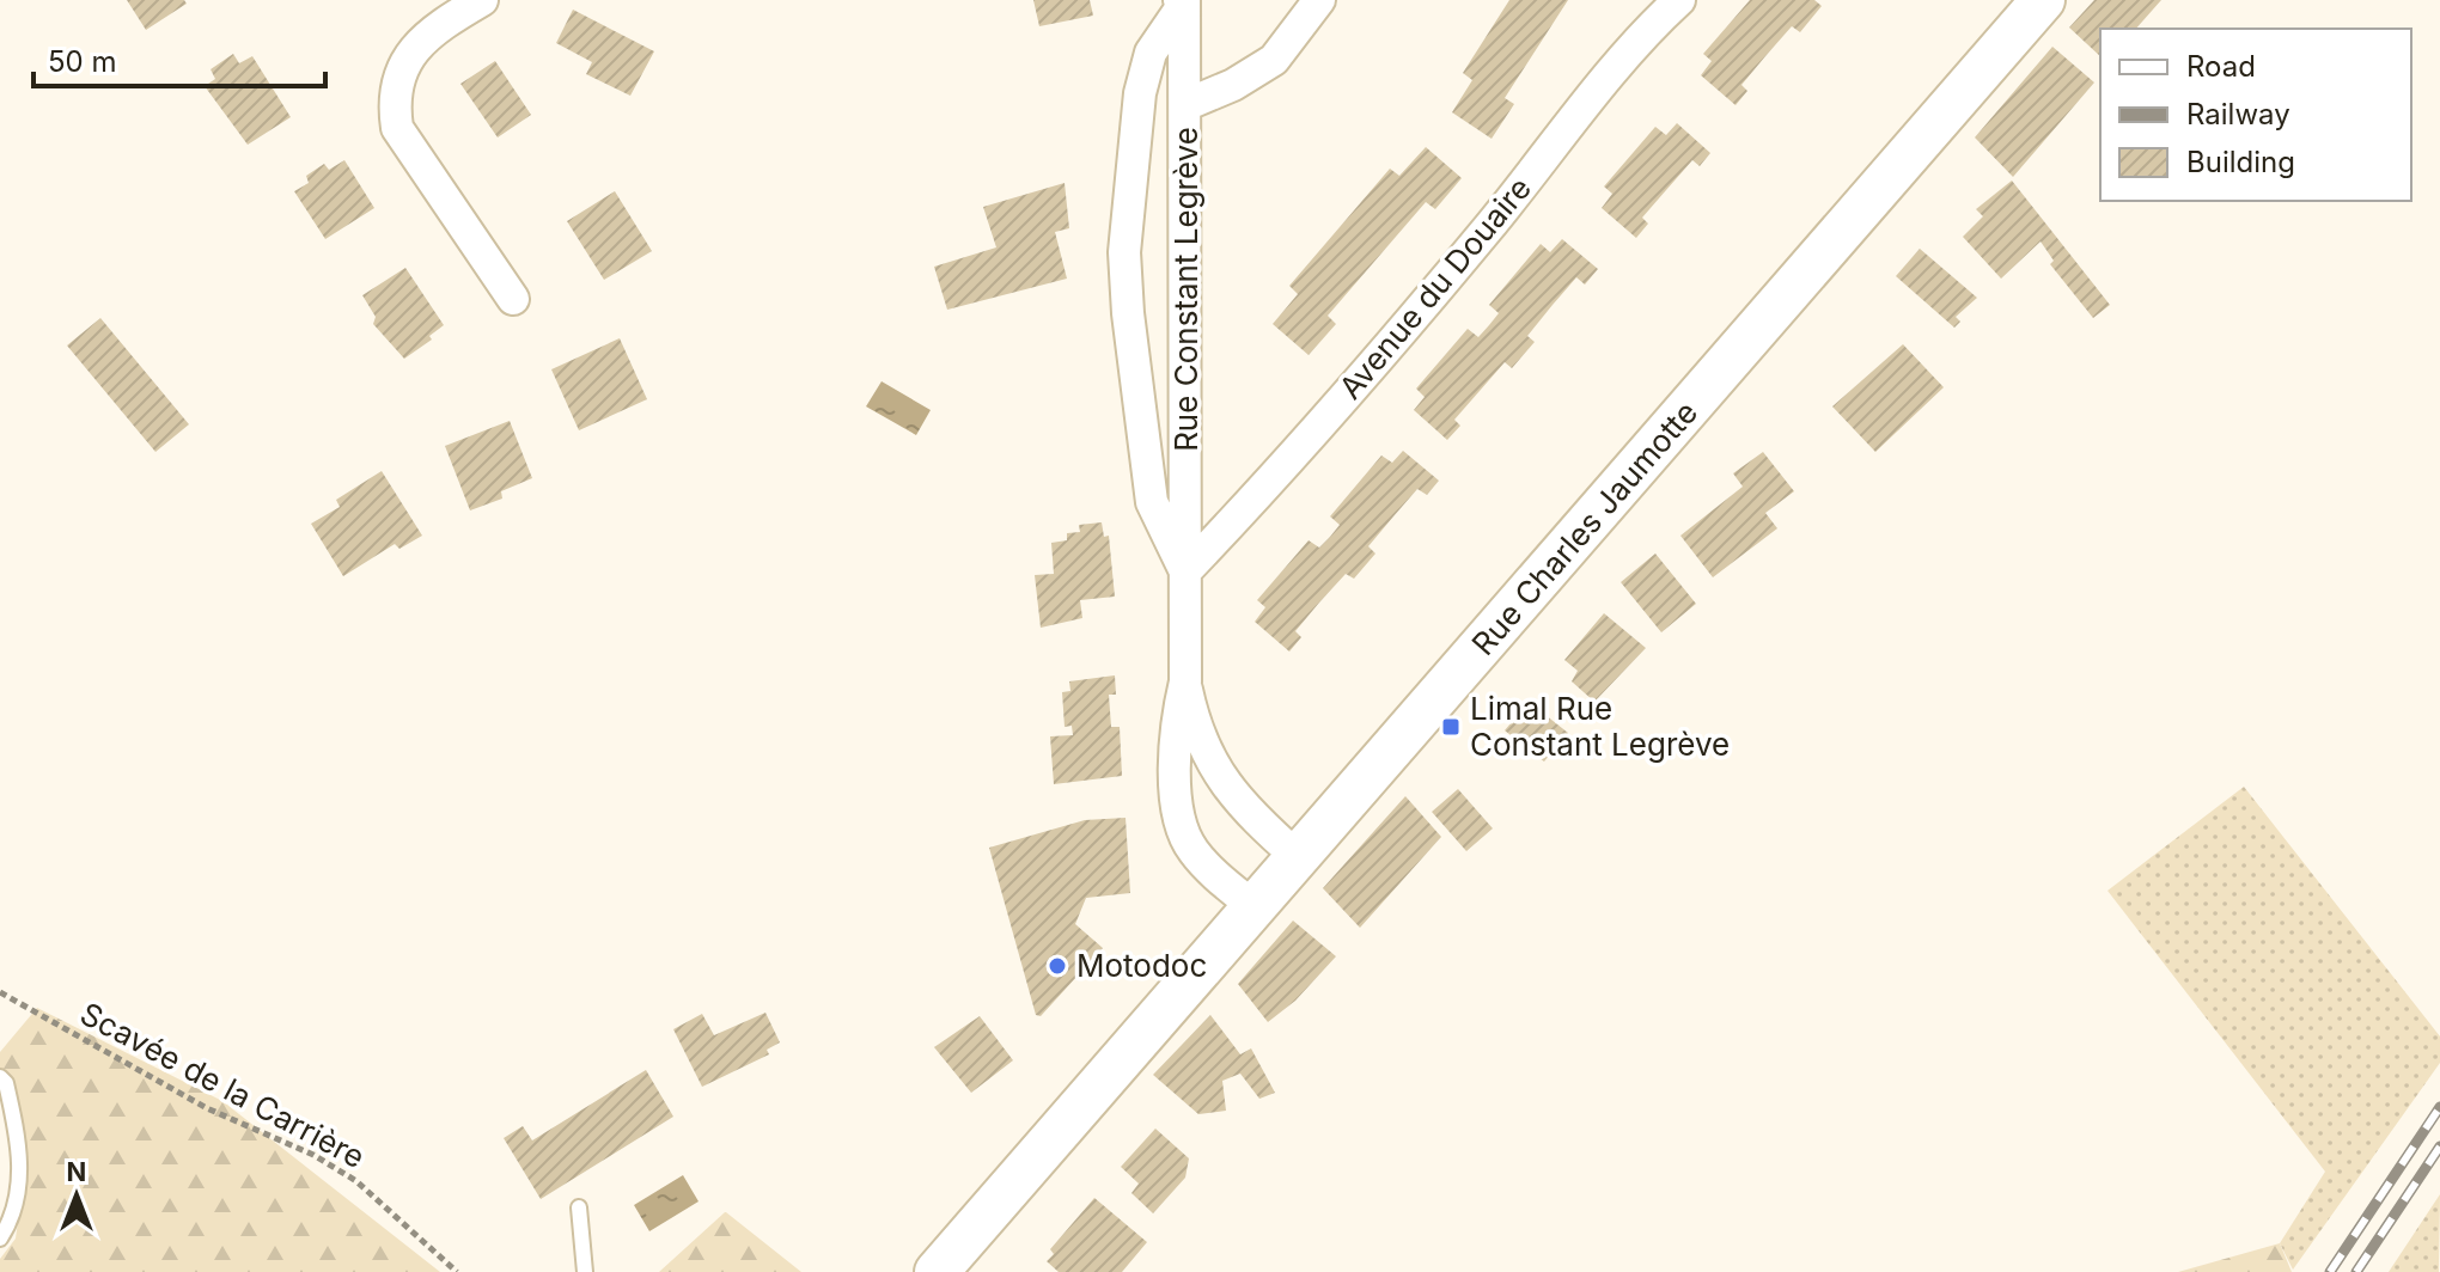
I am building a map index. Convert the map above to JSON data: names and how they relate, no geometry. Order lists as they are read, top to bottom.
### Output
{
  "streets": {
    "main road": ["Rue Charles Jaumotte"],
    "street": ["Avenue du Douaire", "Rue Constant Legrève"],
    "path": ["Scavée de la Carrière"]
  },
  "crossings": [
    ["Avenue du Douaire", "Rue Constant Legrève"],
    ["Rue Constant Legrève", "Rue Charles Jaumotte"]
  ],
  "places": {
    "transit": ["Limal Rue Constant Legrève"],
    "other": ["Motodoc"]
  },
  "legend": ["Road", "Railway", "Building"],
  "scale_bar": "50 m",
  "north": "top"
}
